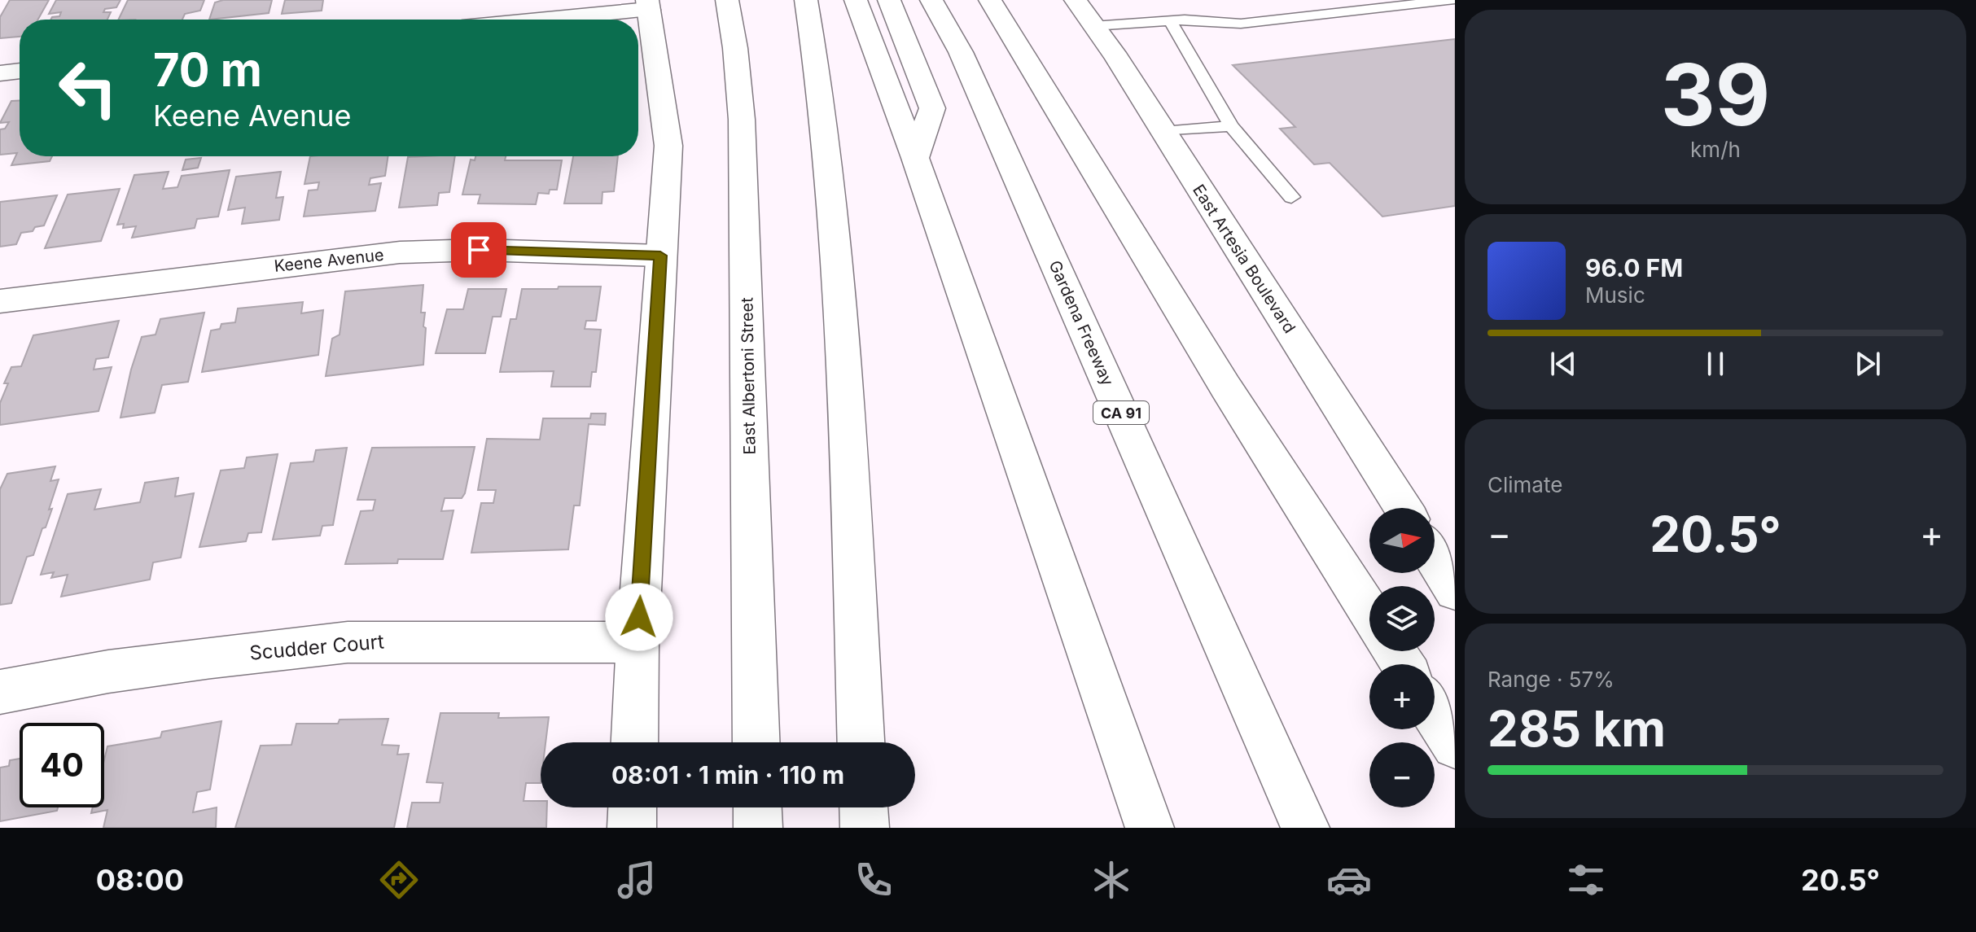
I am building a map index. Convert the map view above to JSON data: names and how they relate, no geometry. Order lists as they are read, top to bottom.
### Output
{
  "streets": {
    "main road": [
      "East Artesia Boulevard",
      "Keene Avenue",
      "Gardena Freeway",
      "East Albertoni Street",
      "CA 91",
      "Scudder Court"
    ]
  },
  "north": "right",
  "page": {
    "tile": [
      ["39", "km/h"],
      "Climate",
      ["Range · 57%", "285 km"]
    ],
    "turn": ["70 m", "Keene Avenue"],
    "song": ["96.0 FM", "Music"],
    "heat": ["−", "20.5°", "+"],
    "map_buttons": ["+", "−"],
    "limit": "40",
    "trip": "08:01 · 1 min · 110 m",
    "tabs": ["08:00", "20.5°"]
  }
}
